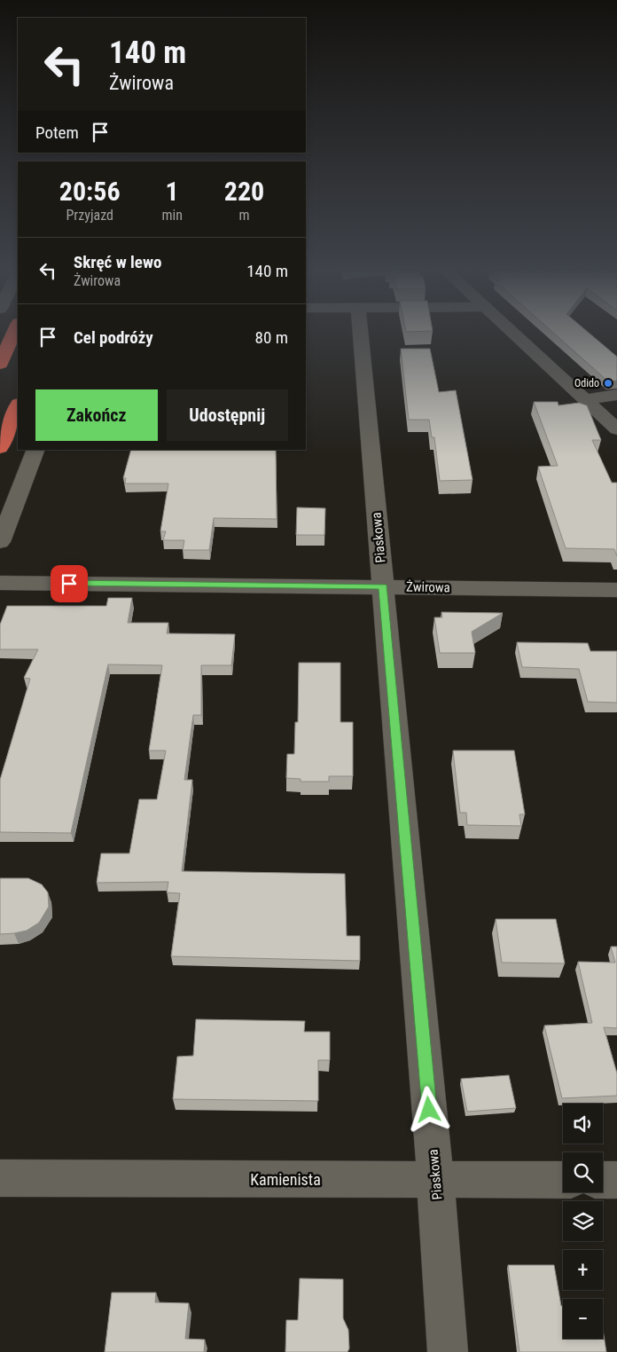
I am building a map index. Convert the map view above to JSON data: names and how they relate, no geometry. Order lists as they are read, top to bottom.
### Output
{
  "streets": {
    "street": ["Piaskowa", "Żwirowa", "Kamienista"]
  },
  "crossings": [
    ["Piaskowa", "Żwirowa"],
    ["Piaskowa", "Kamienista"]
  ],
  "places": ["Odido"],
  "page": {
    "turn": ["140 m", "Żwirowa"],
    "then": "Potem",
    "eta": [
      "20:56",
      "Przyjazd",
      "1",
      "min",
      "220",
      "m"
    ],
    "list": [
      {
        "name": "Skręć w lewo",
        "note": "Żwirowa",
        "value": "140 m"
      },
      {
        "name": "Cel podróży",
        "value": "80 m"
      }
    ],
    "buttons": ["Zakończ", "Udostępnij"],
    "map_buttons": ["+", "−"]
  }
}
